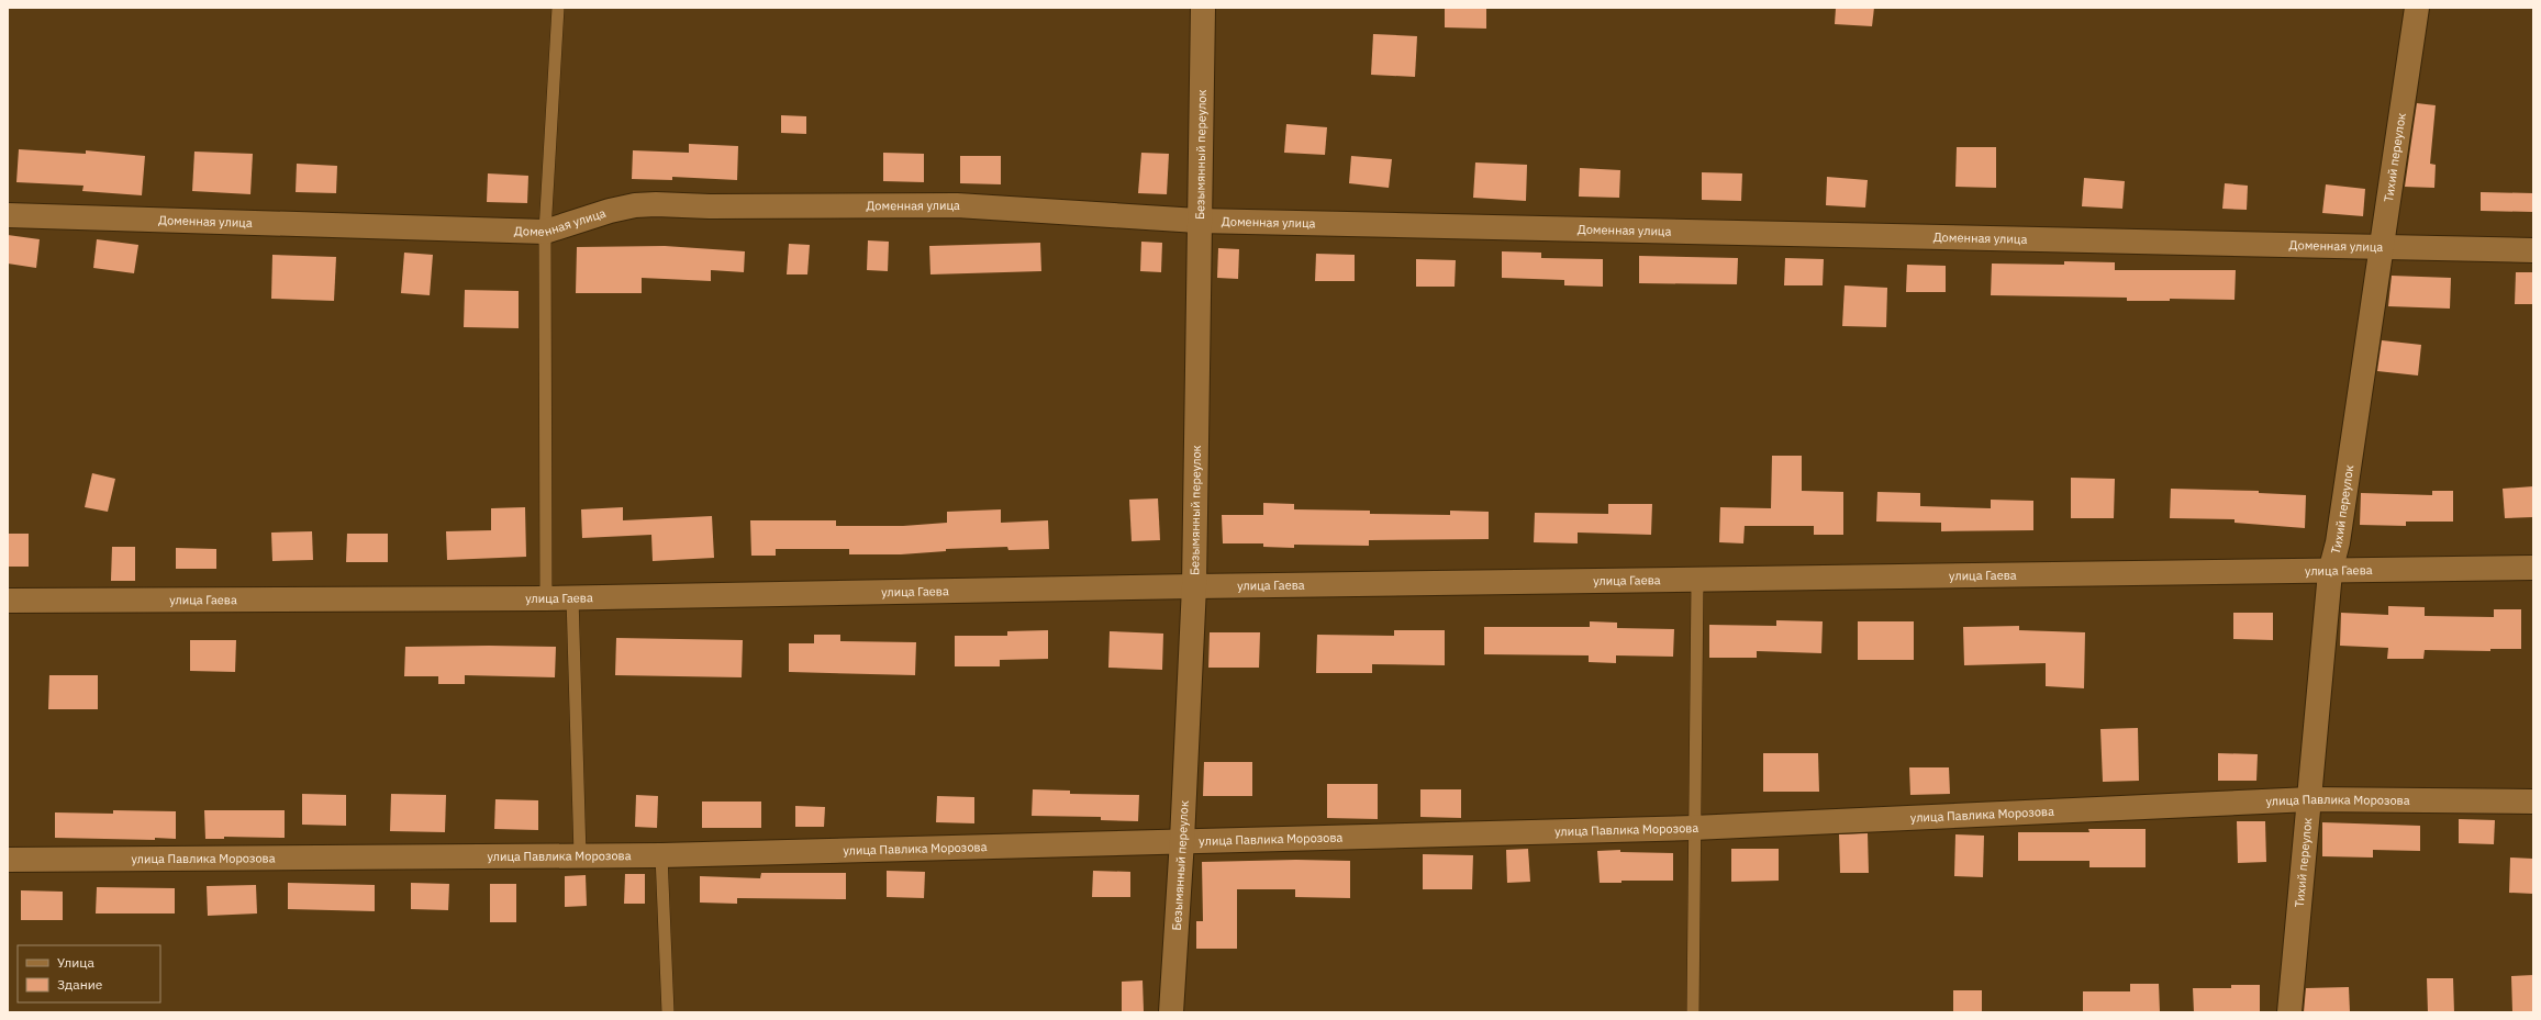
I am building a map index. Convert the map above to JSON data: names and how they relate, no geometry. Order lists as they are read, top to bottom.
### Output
{
  "streets": {
    "street": [
      "Безымянный переулок",
      "Тихий переулок",
      "Доменная улица",
      "улица Гаева",
      "улица Павлика Морозова"
    ]
  },
  "crossings": [
    ["Безымянный переулок", "Доменная улица"],
    ["Безымянный переулок", "улица Гаева"],
    ["Безымянный переулок", "улица Павлика Морозова"],
    ["Тихий переулок", "Доменная улица"],
    ["Тихий переулок", "улица Гаева"],
    ["Тихий переулок", "улица Павлика Морозова"]
  ],
  "legend": ["Улица", "Здание"]
}
